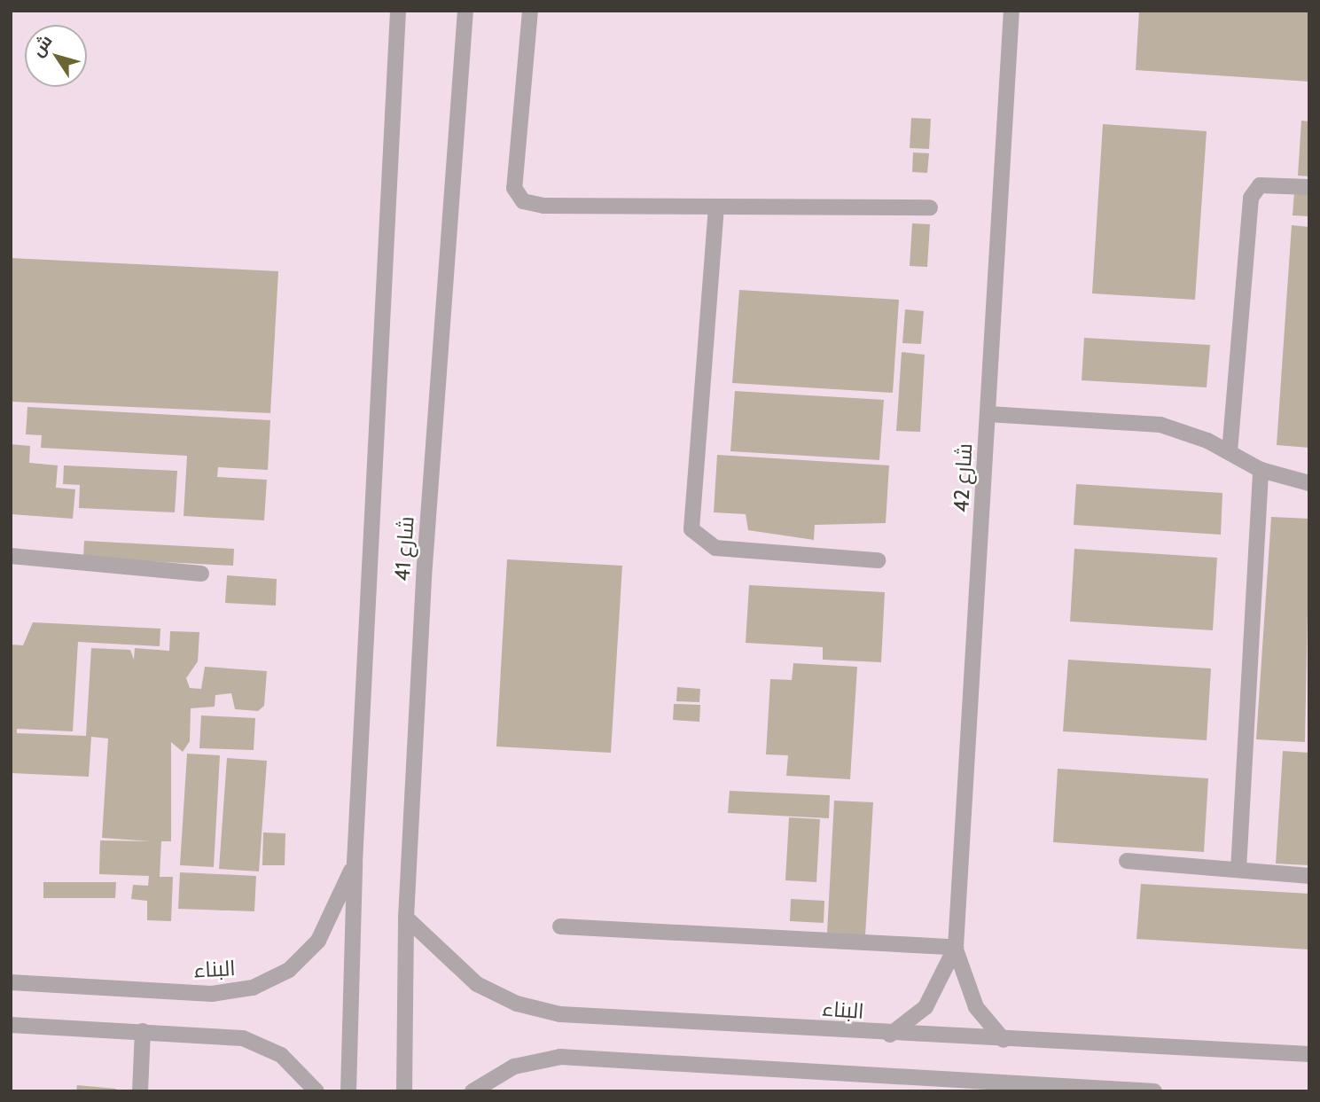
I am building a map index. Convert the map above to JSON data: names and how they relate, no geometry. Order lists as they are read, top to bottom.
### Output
{
  "streets": {
    "street": ["شارع 42", "شارع 41", "البناء"]
  },
  "crossings": [
    ["شارع 42", "البناء"],
    ["شارع 41", "البناء"]
  ],
  "north": "top left"
}
